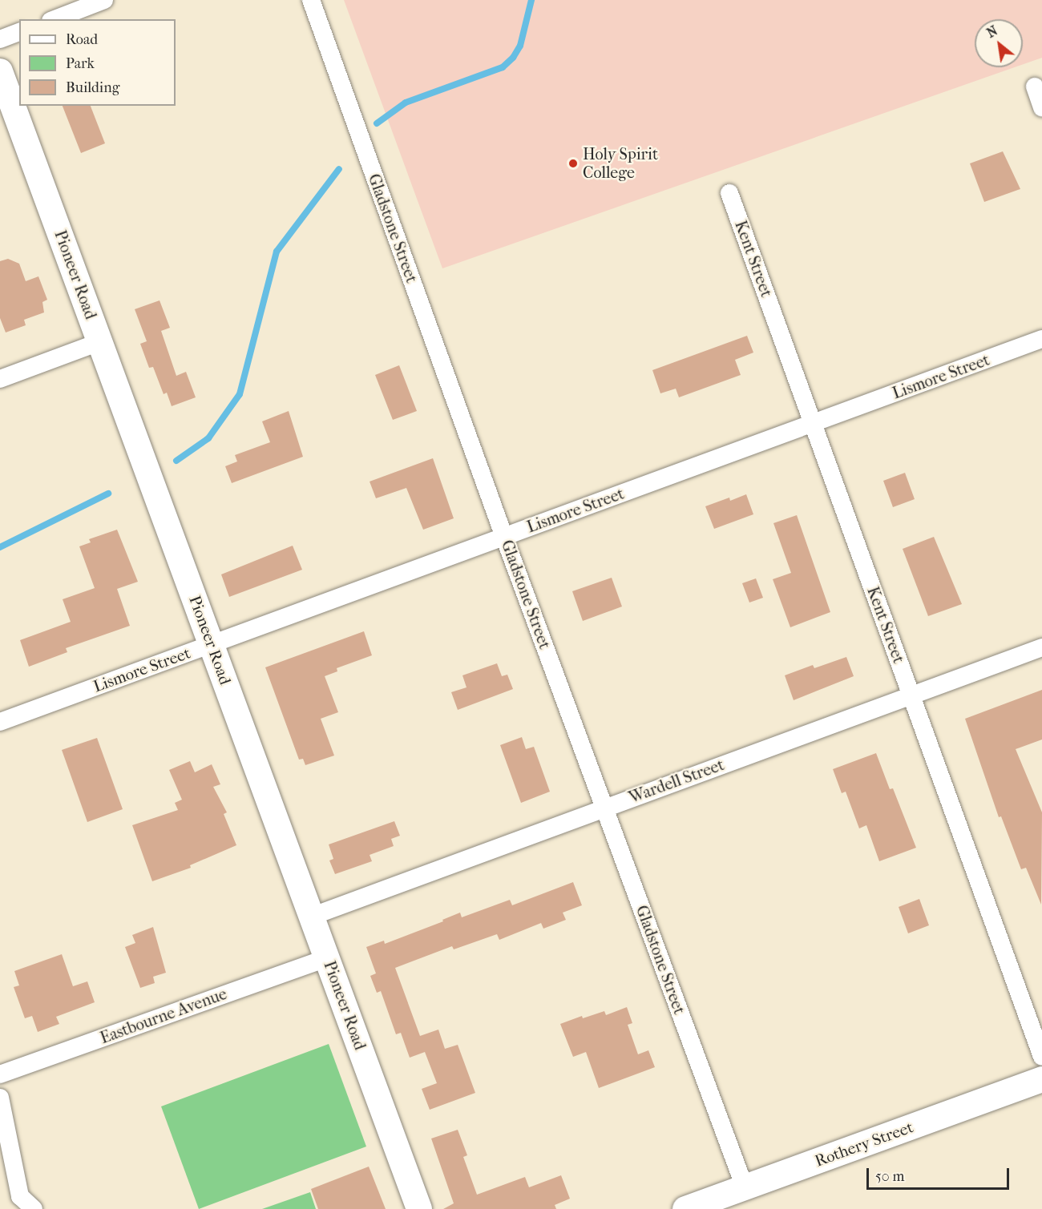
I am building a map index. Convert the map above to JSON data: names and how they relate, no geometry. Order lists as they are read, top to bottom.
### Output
{
  "streets": {
    "main road": ["Pioneer Road", "Rothery Street"],
    "street": [
      "Gladstone Street",
      "Kent Street",
      "Lismore Street",
      "Wardell Street",
      "Eastbourne Avenue"
    ]
  },
  "crossings": [
    ["Gladstone Street", "Lismore Street"],
    ["Gladstone Street", "Wardell Street"],
    ["Gladstone Street", "Rothery Street"],
    ["Kent Street", "Lismore Street"],
    ["Kent Street", "Wardell Street"],
    ["Pioneer Road", "Lismore Street"],
    ["Pioneer Road", "Wardell Street"],
    ["Pioneer Road", "Eastbourne Avenue"]
  ],
  "places": ["Holy Spirit College"],
  "legend": ["Road", "Park", "Building"],
  "scale_bar": "50 m",
  "north": "top left"
}
